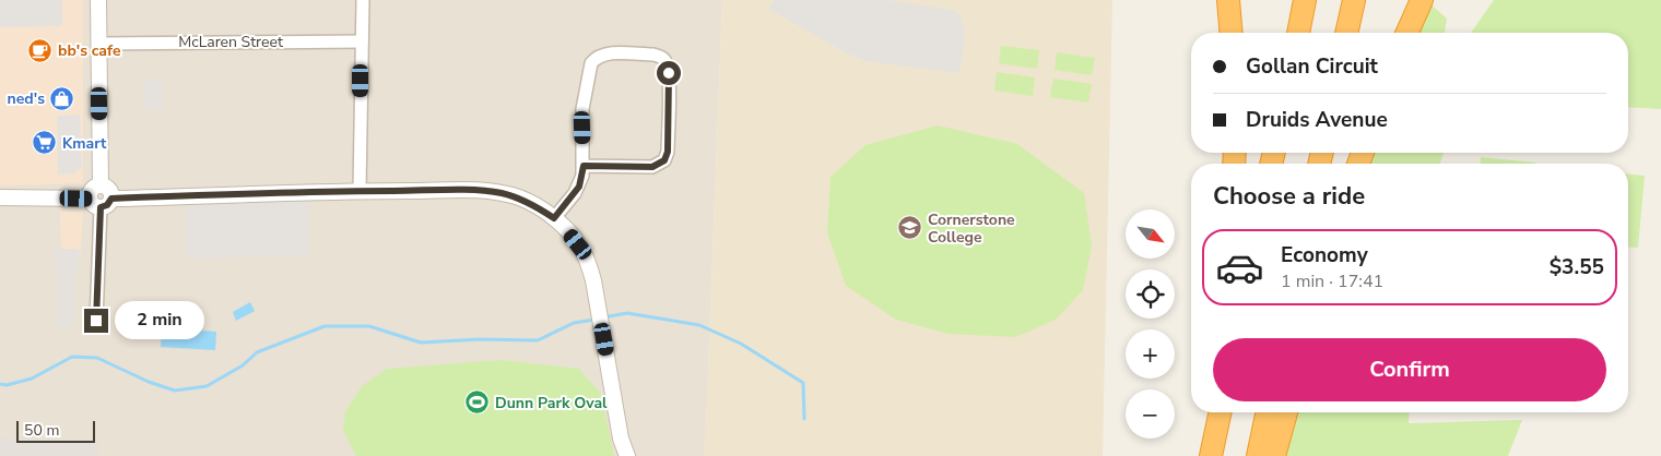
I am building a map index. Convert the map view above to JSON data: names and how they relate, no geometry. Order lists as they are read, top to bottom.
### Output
{
  "streets": {
    "street": ["McLaren Street"]
  },
  "places": {
    "cafe": ["bb's cafe"],
    "shop": ["ned's"],
    "supermarket": ["Kmart"],
    "school or university": ["Cornerstone College"],
    "sports": ["Dunn Park Oval"]
  },
  "scale_bar": "50 m",
  "north": "bottom right",
  "page": {
    "banner": ["Gollan Circuit", "Druids Avenue"],
    "heading": "Choose a ride",
    "map_buttons": ["+", "−"],
    "list": [
      {
        "name": "Economy",
        "note": "1 min · 17:41",
        "value": "$3.55"
      }
    ],
    "bubble": "2 min",
    "buttons": "Confirm",
    "scale": "50 m"
  }
}
